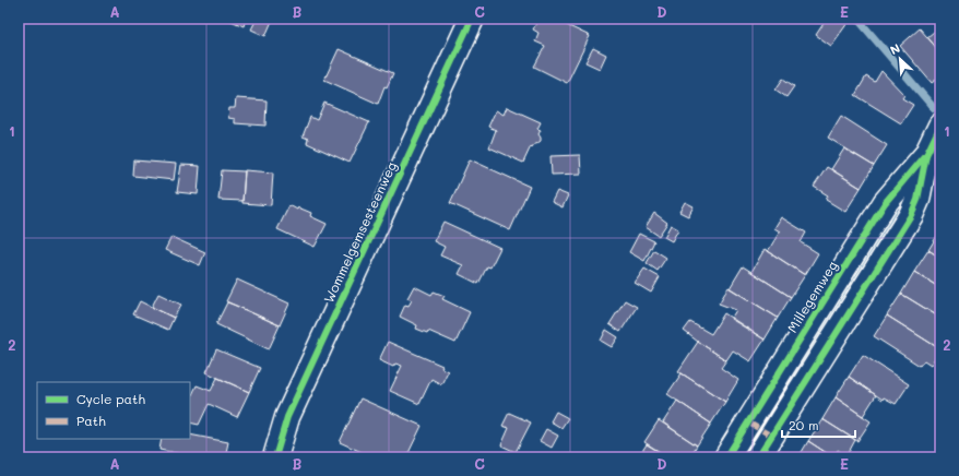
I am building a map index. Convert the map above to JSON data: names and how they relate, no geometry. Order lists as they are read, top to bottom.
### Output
{
  "streets": {
    "street": ["Wommelgemsesteenweg", "Millegemweg"]
  },
  "legend": ["Cycle path", "Path"],
  "scale_bar": "20 m",
  "north": "top left",
  "grid": {
    "columns": [
      "A",
      "B",
      "C",
      "D",
      "E"
    ],
    "rows": ["1", "2"]
  }
}
